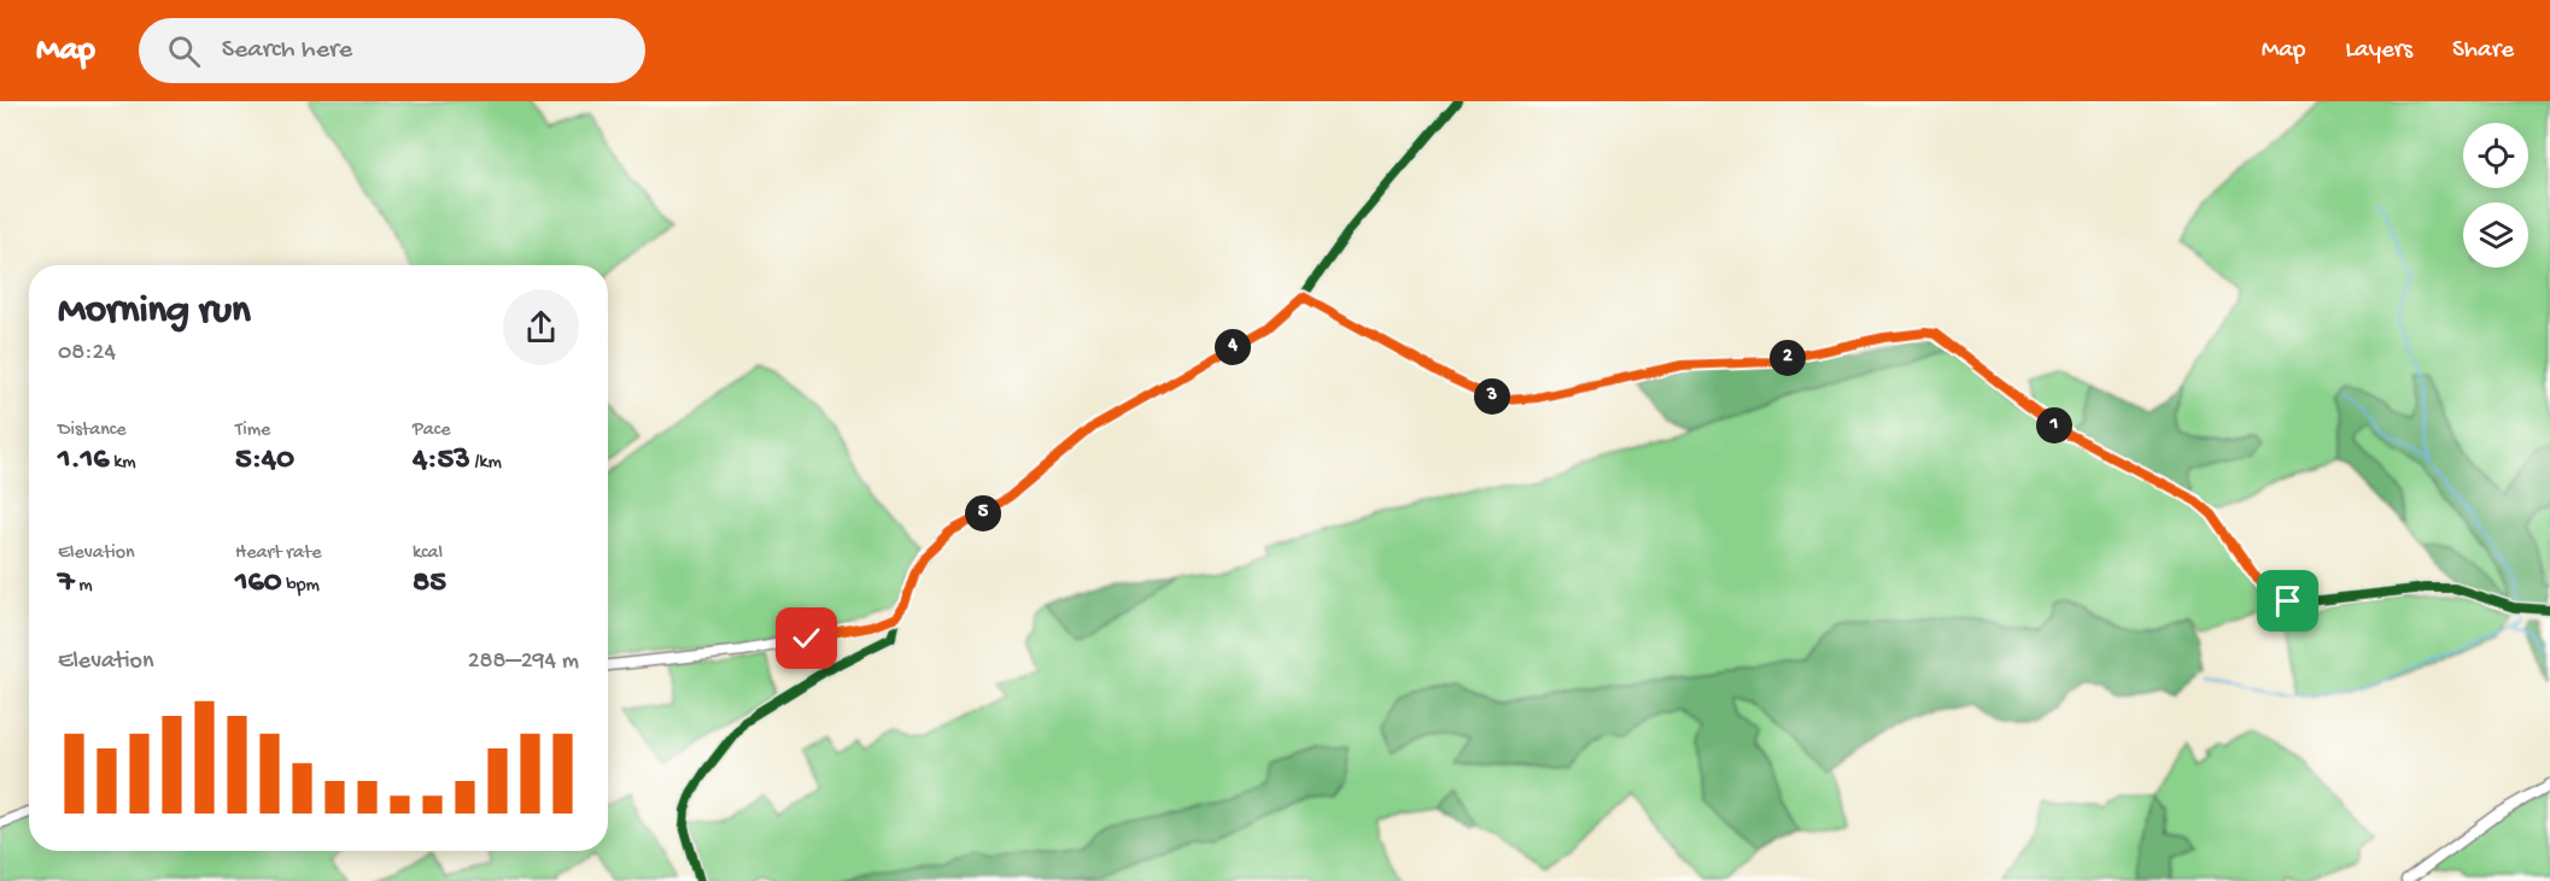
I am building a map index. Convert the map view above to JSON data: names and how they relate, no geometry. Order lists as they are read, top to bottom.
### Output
{
  "page": {
    "header": "Map",
    "search": "Search here",
    "nav": ["Map", "Layers", "Share"],
    "heading": ["Morning run", "08:24"],
    "pins": [
      "4",
      "2",
      "3",
      "1",
      "5"
    ],
    "stats": [
      ["Distance", "1.16 km"],
      ["Time", "5:40"],
      ["Pace", "4:53 /km"],
      ["Elevation", "7 m"],
      ["Heart rate", "160 bpm"],
      ["kcal", "85"]
    ],
    "chart": ["Elevation", "288–294 m"]
  }
}
